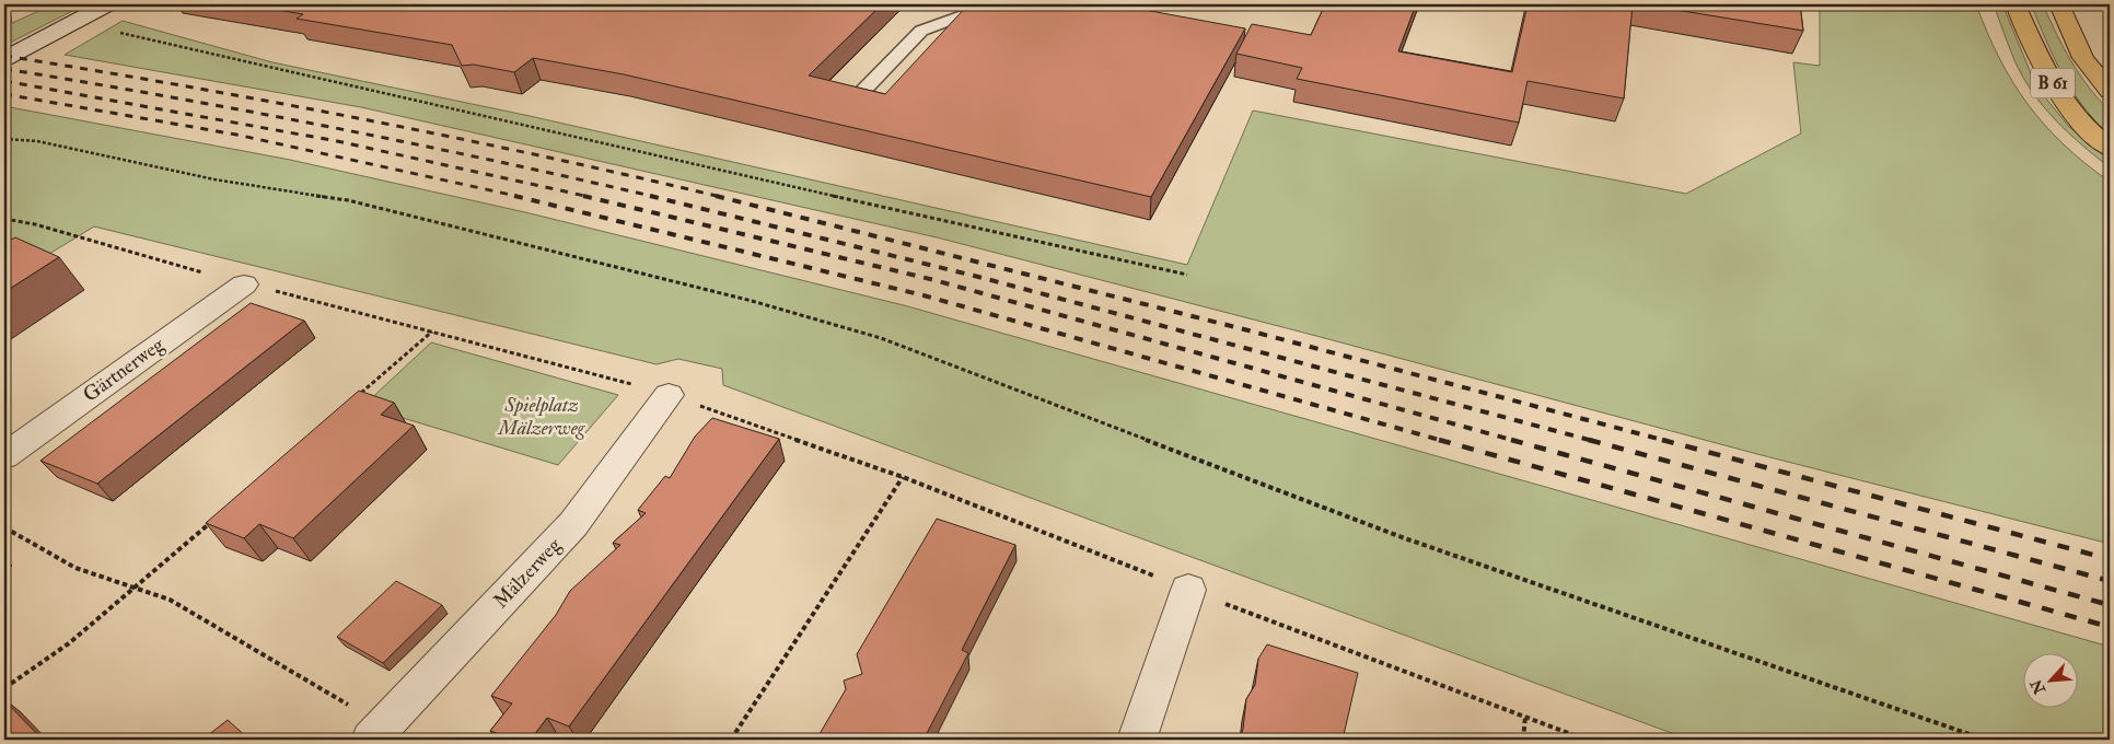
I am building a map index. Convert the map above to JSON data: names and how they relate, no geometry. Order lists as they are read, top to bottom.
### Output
{
  "streets": {
    "highway": ["B 61"],
    "street": ["Gärtnerweg", "Mälzerweg"]
  },
  "parks": ["Spielplatz Mälzerweg"],
  "north": "bottom left"
}
